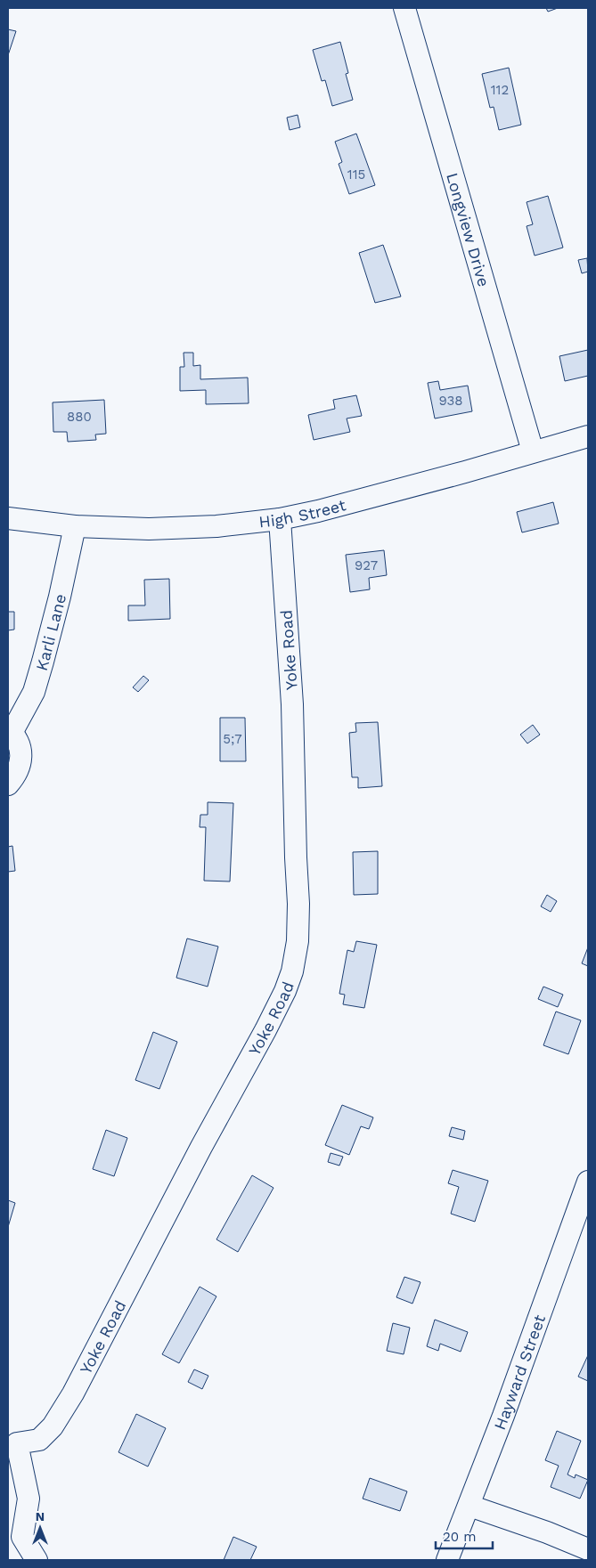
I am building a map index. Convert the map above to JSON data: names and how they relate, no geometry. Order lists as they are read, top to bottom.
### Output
{
  "streets": {
    "street": [
      "Longview Drive",
      "High Street",
      "Karli Lane",
      "Yoke Road",
      "Hayward Street"
    ]
  },
  "crossings": [
    ["Longview Drive", "High Street"],
    ["High Street", "Karli Lane"],
    ["High Street", "Yoke Road"]
  ],
  "house_numbers": [
    "112",
    "115",
    "938",
    "880",
    "927",
    "5;7"
  ],
  "scale_bar": "20 m",
  "north": "top"
}
